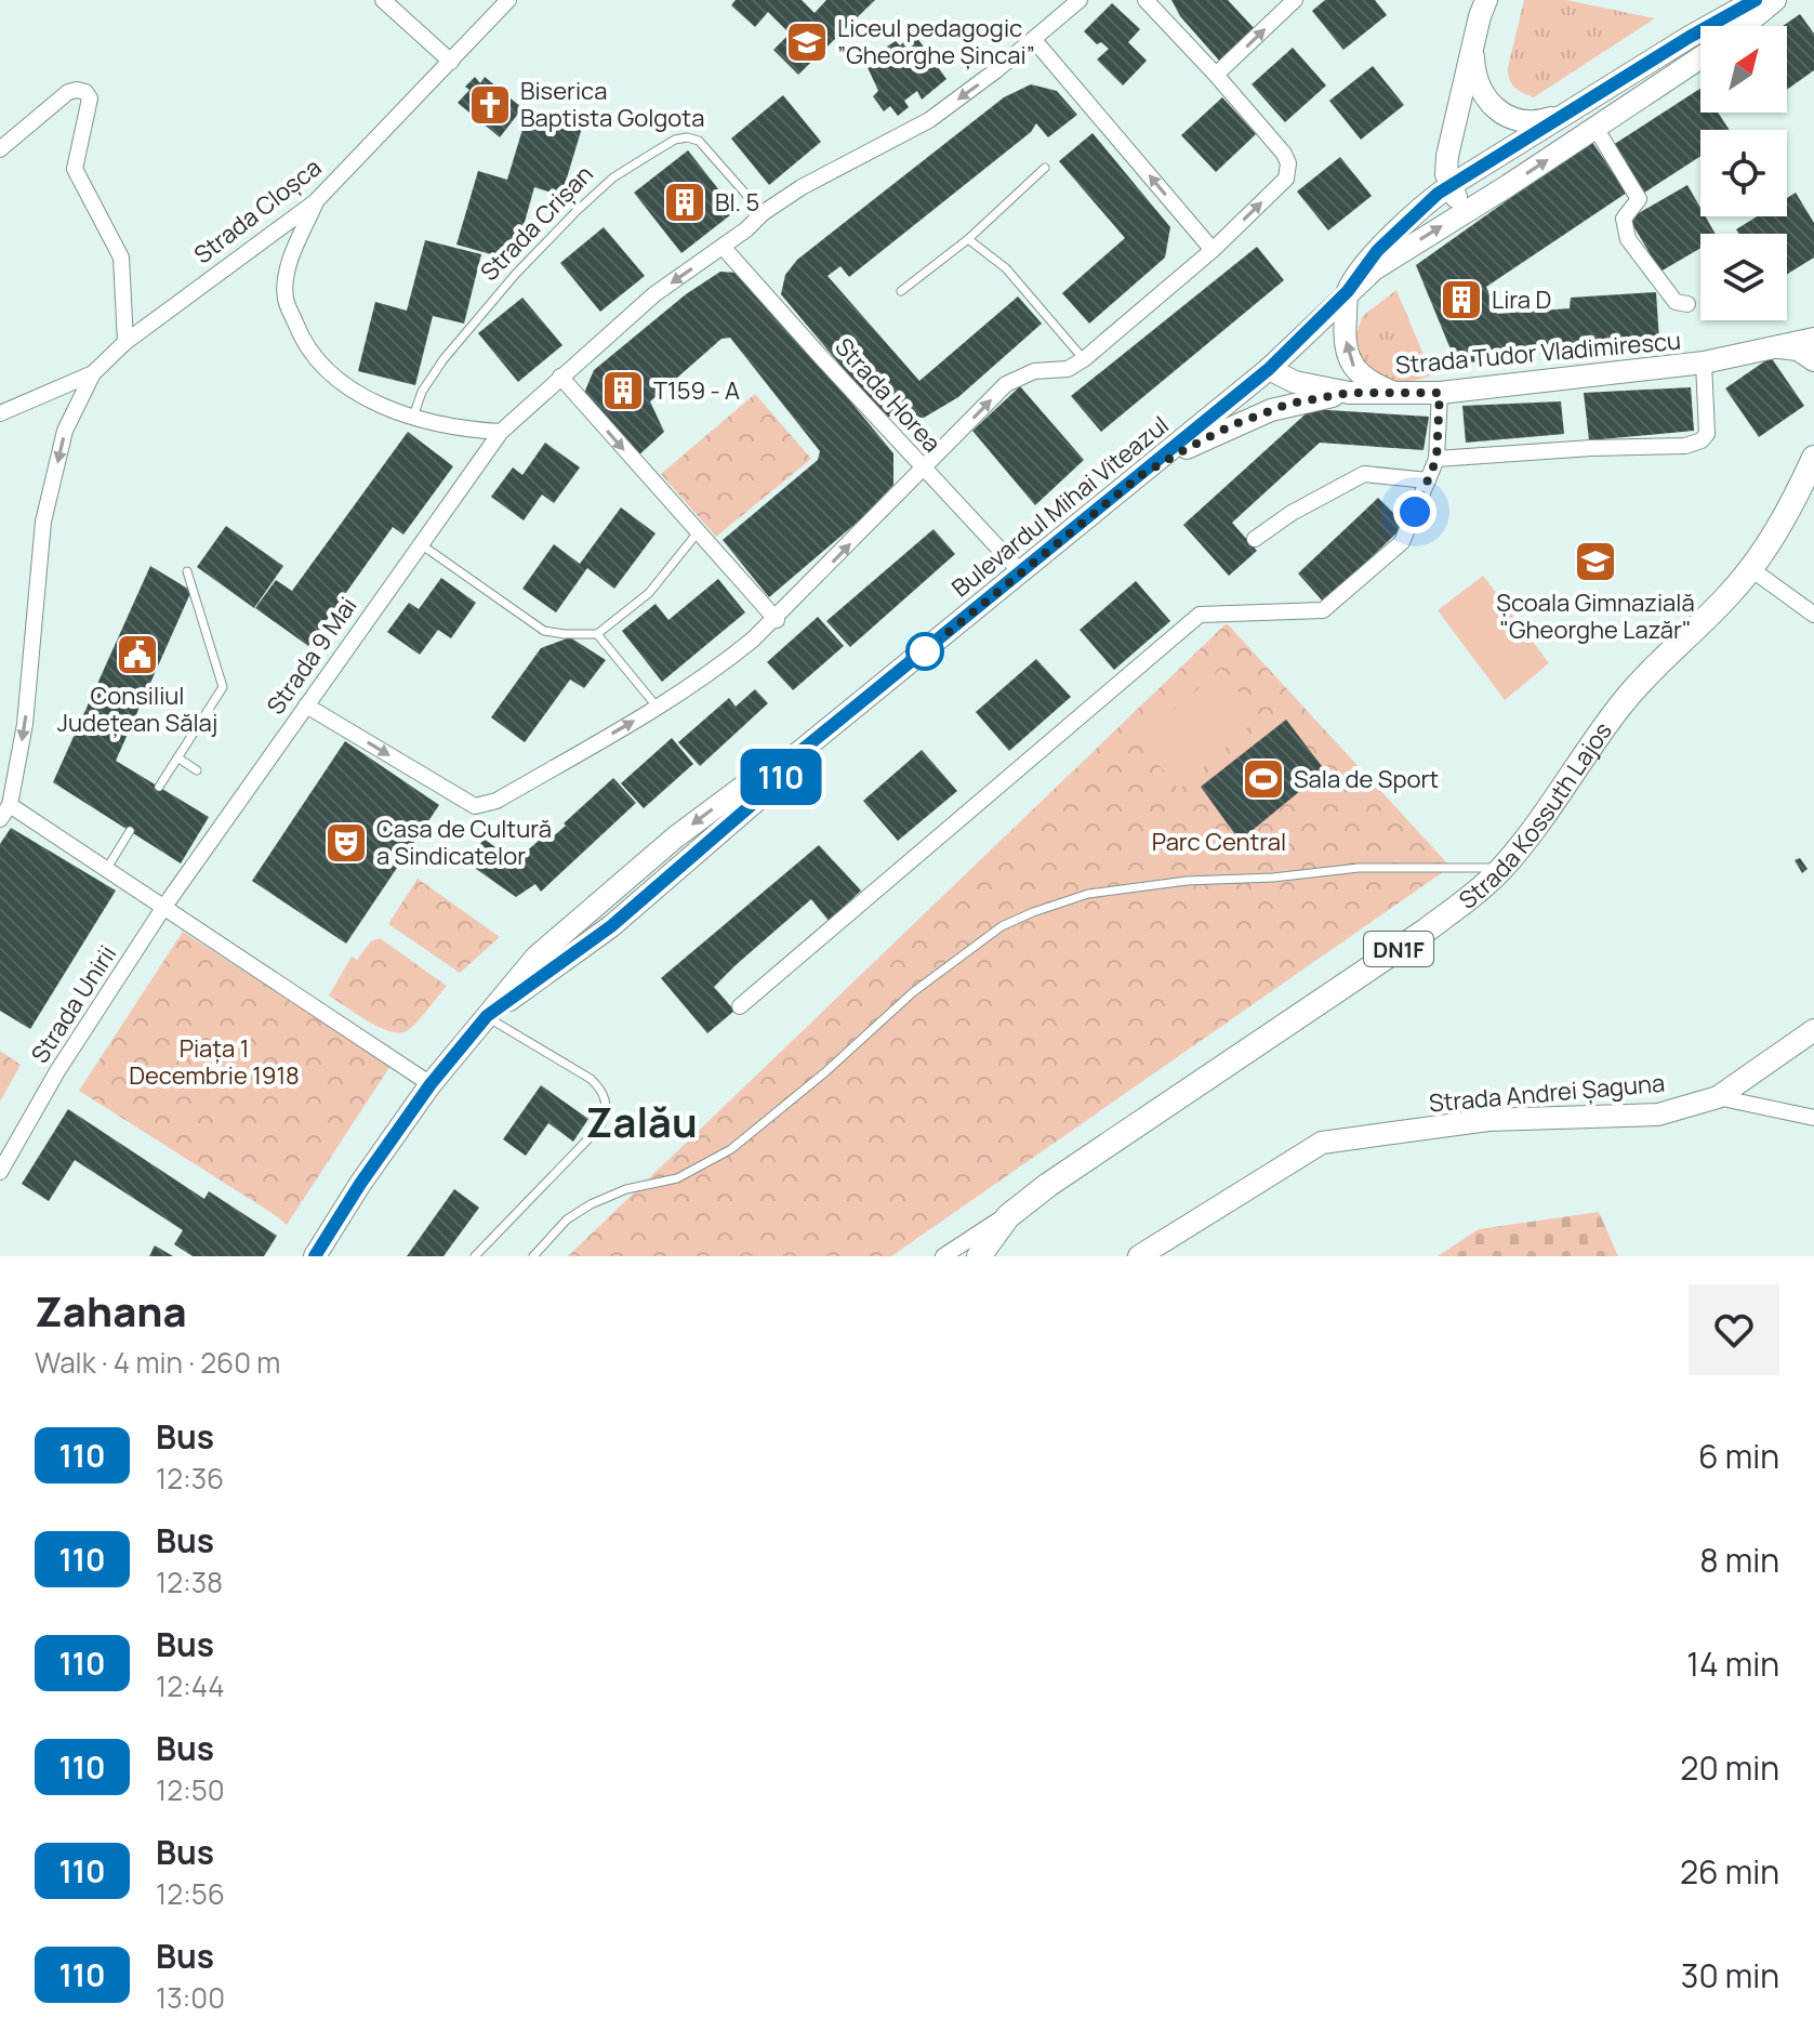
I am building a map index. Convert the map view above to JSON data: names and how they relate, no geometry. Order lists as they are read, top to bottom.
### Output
{
  "streets": {
    "main road": [
      "Strada Tudor Vladimirescu",
      "Bulevardul Mihai Viteazul",
      "Strada Kossuth Lajos",
      "DN1F",
      "Strada Andrei Șaguna"
    ],
    "street": [
      "Strada Cloșca",
      "Strada Horea",
      "Strada 9 Mai",
      "Strada Unirii"
    ],
    "lane": ["Strada Crișan"]
  },
  "crossings": [
    ["Strada Tudor Vladimirescu", "Bulevardul Mihai Viteazul"],
    ["Strada Horea", "Bulevardul Mihai Viteazul"],
    ["Strada 9 Mai", "Strada Unirii"]
  ],
  "districts": ["Zalău"],
  "parks": ["Parc Central", "Piața 1 Decembrie 1918"],
  "places": {
    "school or university": ["Liceul pedagogic ”Gheorghe Șincai”", "Școala Gimnazială \"Gheorghe Lazăr\""],
    "church": ["Biserica Baptista Golgota"],
    "building": ["Bl. 5", "Lira D", "T159 - A"],
    "public building": ["Consiliul Județean Sălaj"],
    "sports": ["Sala de Sport"],
    "theatre": ["Casa de Cultură a Sindicatelor"]
  },
  "lines": ["bus line 110"],
  "north": "top right",
  "page": {
    "on_map": "110",
    "heading": ["Zahana", "Walk · 4 min · 260 m"],
    "list": [
      {
        "mark": "110",
        "name": "Bus",
        "note": "12:36",
        "value": "6 min"
      },
      {
        "mark": "110",
        "name": "Bus",
        "note": "12:38",
        "value": "8 min"
      },
      {
        "mark": "110",
        "name": "Bus",
        "note": "12:44",
        "value": "14 min"
      },
      {
        "mark": "110",
        "name": "Bus",
        "note": "12:50",
        "value": "20 min"
      },
      {
        "mark": "110",
        "name": "Bus",
        "note": "12:56",
        "value": "26 min"
      },
      {
        "mark": "110",
        "name": "Bus",
        "note": "13:00",
        "value": "30 min"
      }
    ]
  }
}
